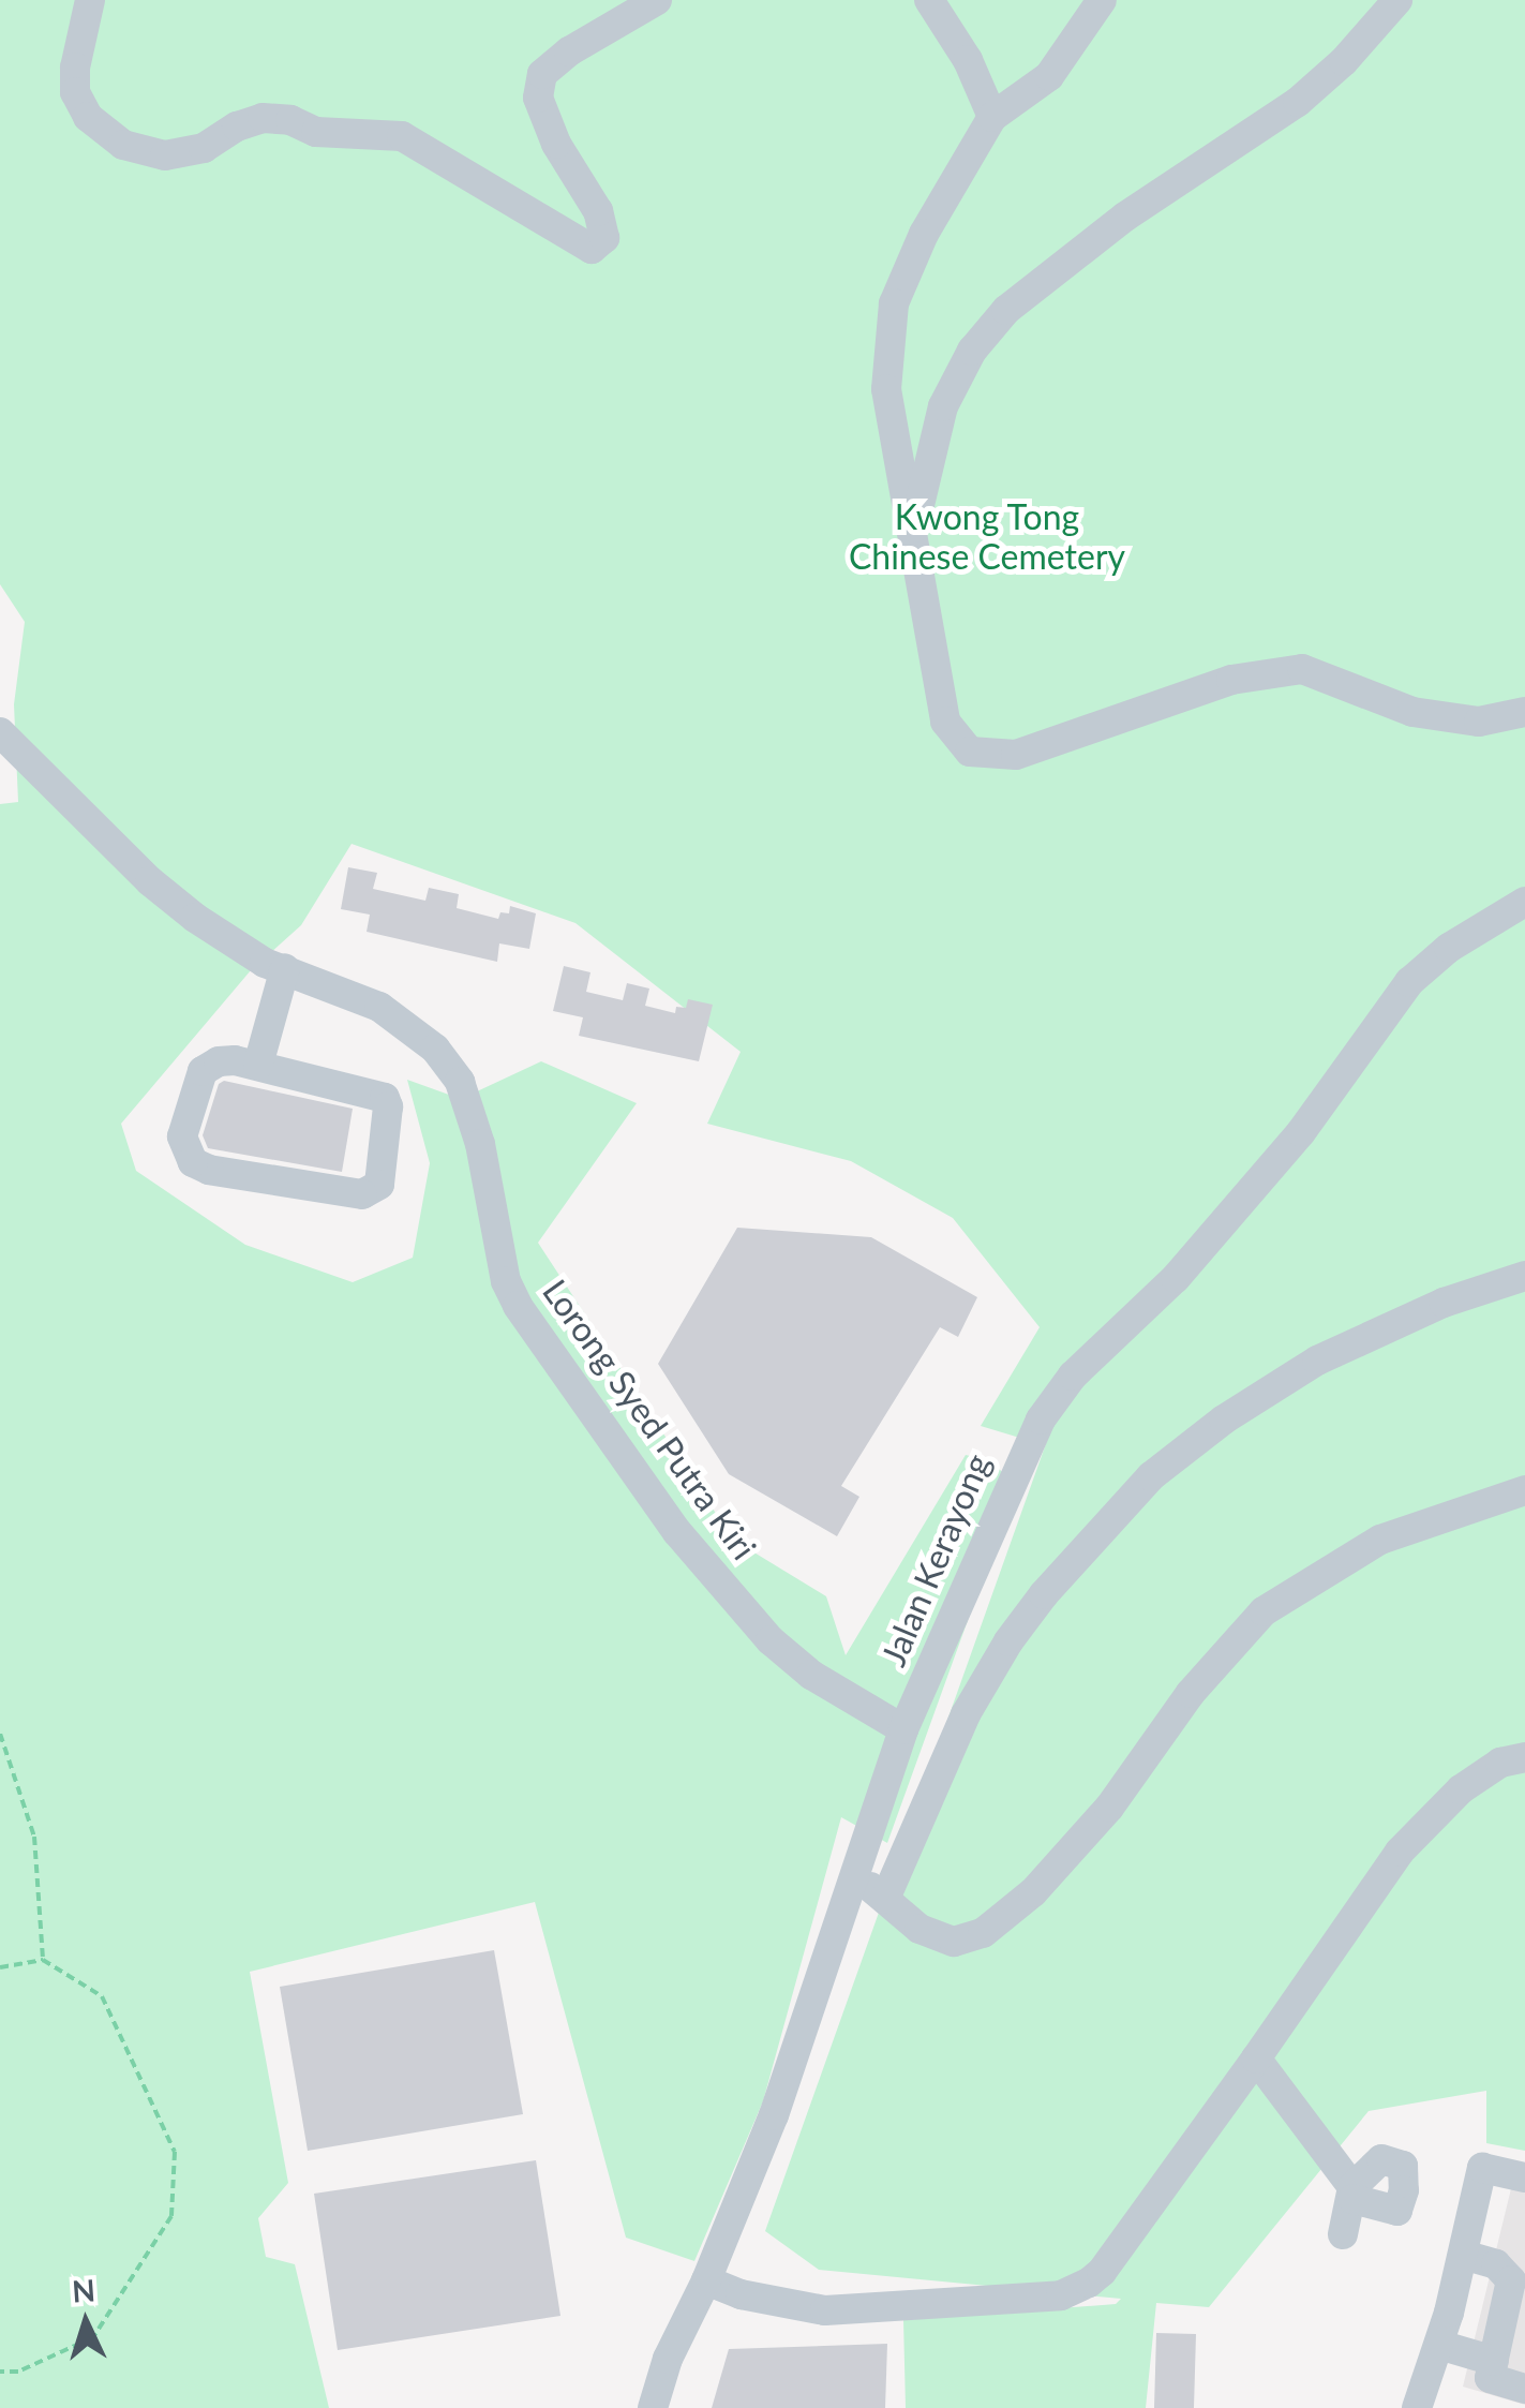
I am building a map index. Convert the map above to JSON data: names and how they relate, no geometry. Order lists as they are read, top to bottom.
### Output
{
  "streets": {
    "street": ["Lorong Syed Putra Kiri", "Jalan Kerayong"]
  },
  "crossings": [
    ["Lorong Syed Putra Kiri", "Jalan Kerayong"]
  ],
  "parks": ["Kwong Tong Chinese Cemetery"],
  "north": "top"
}
